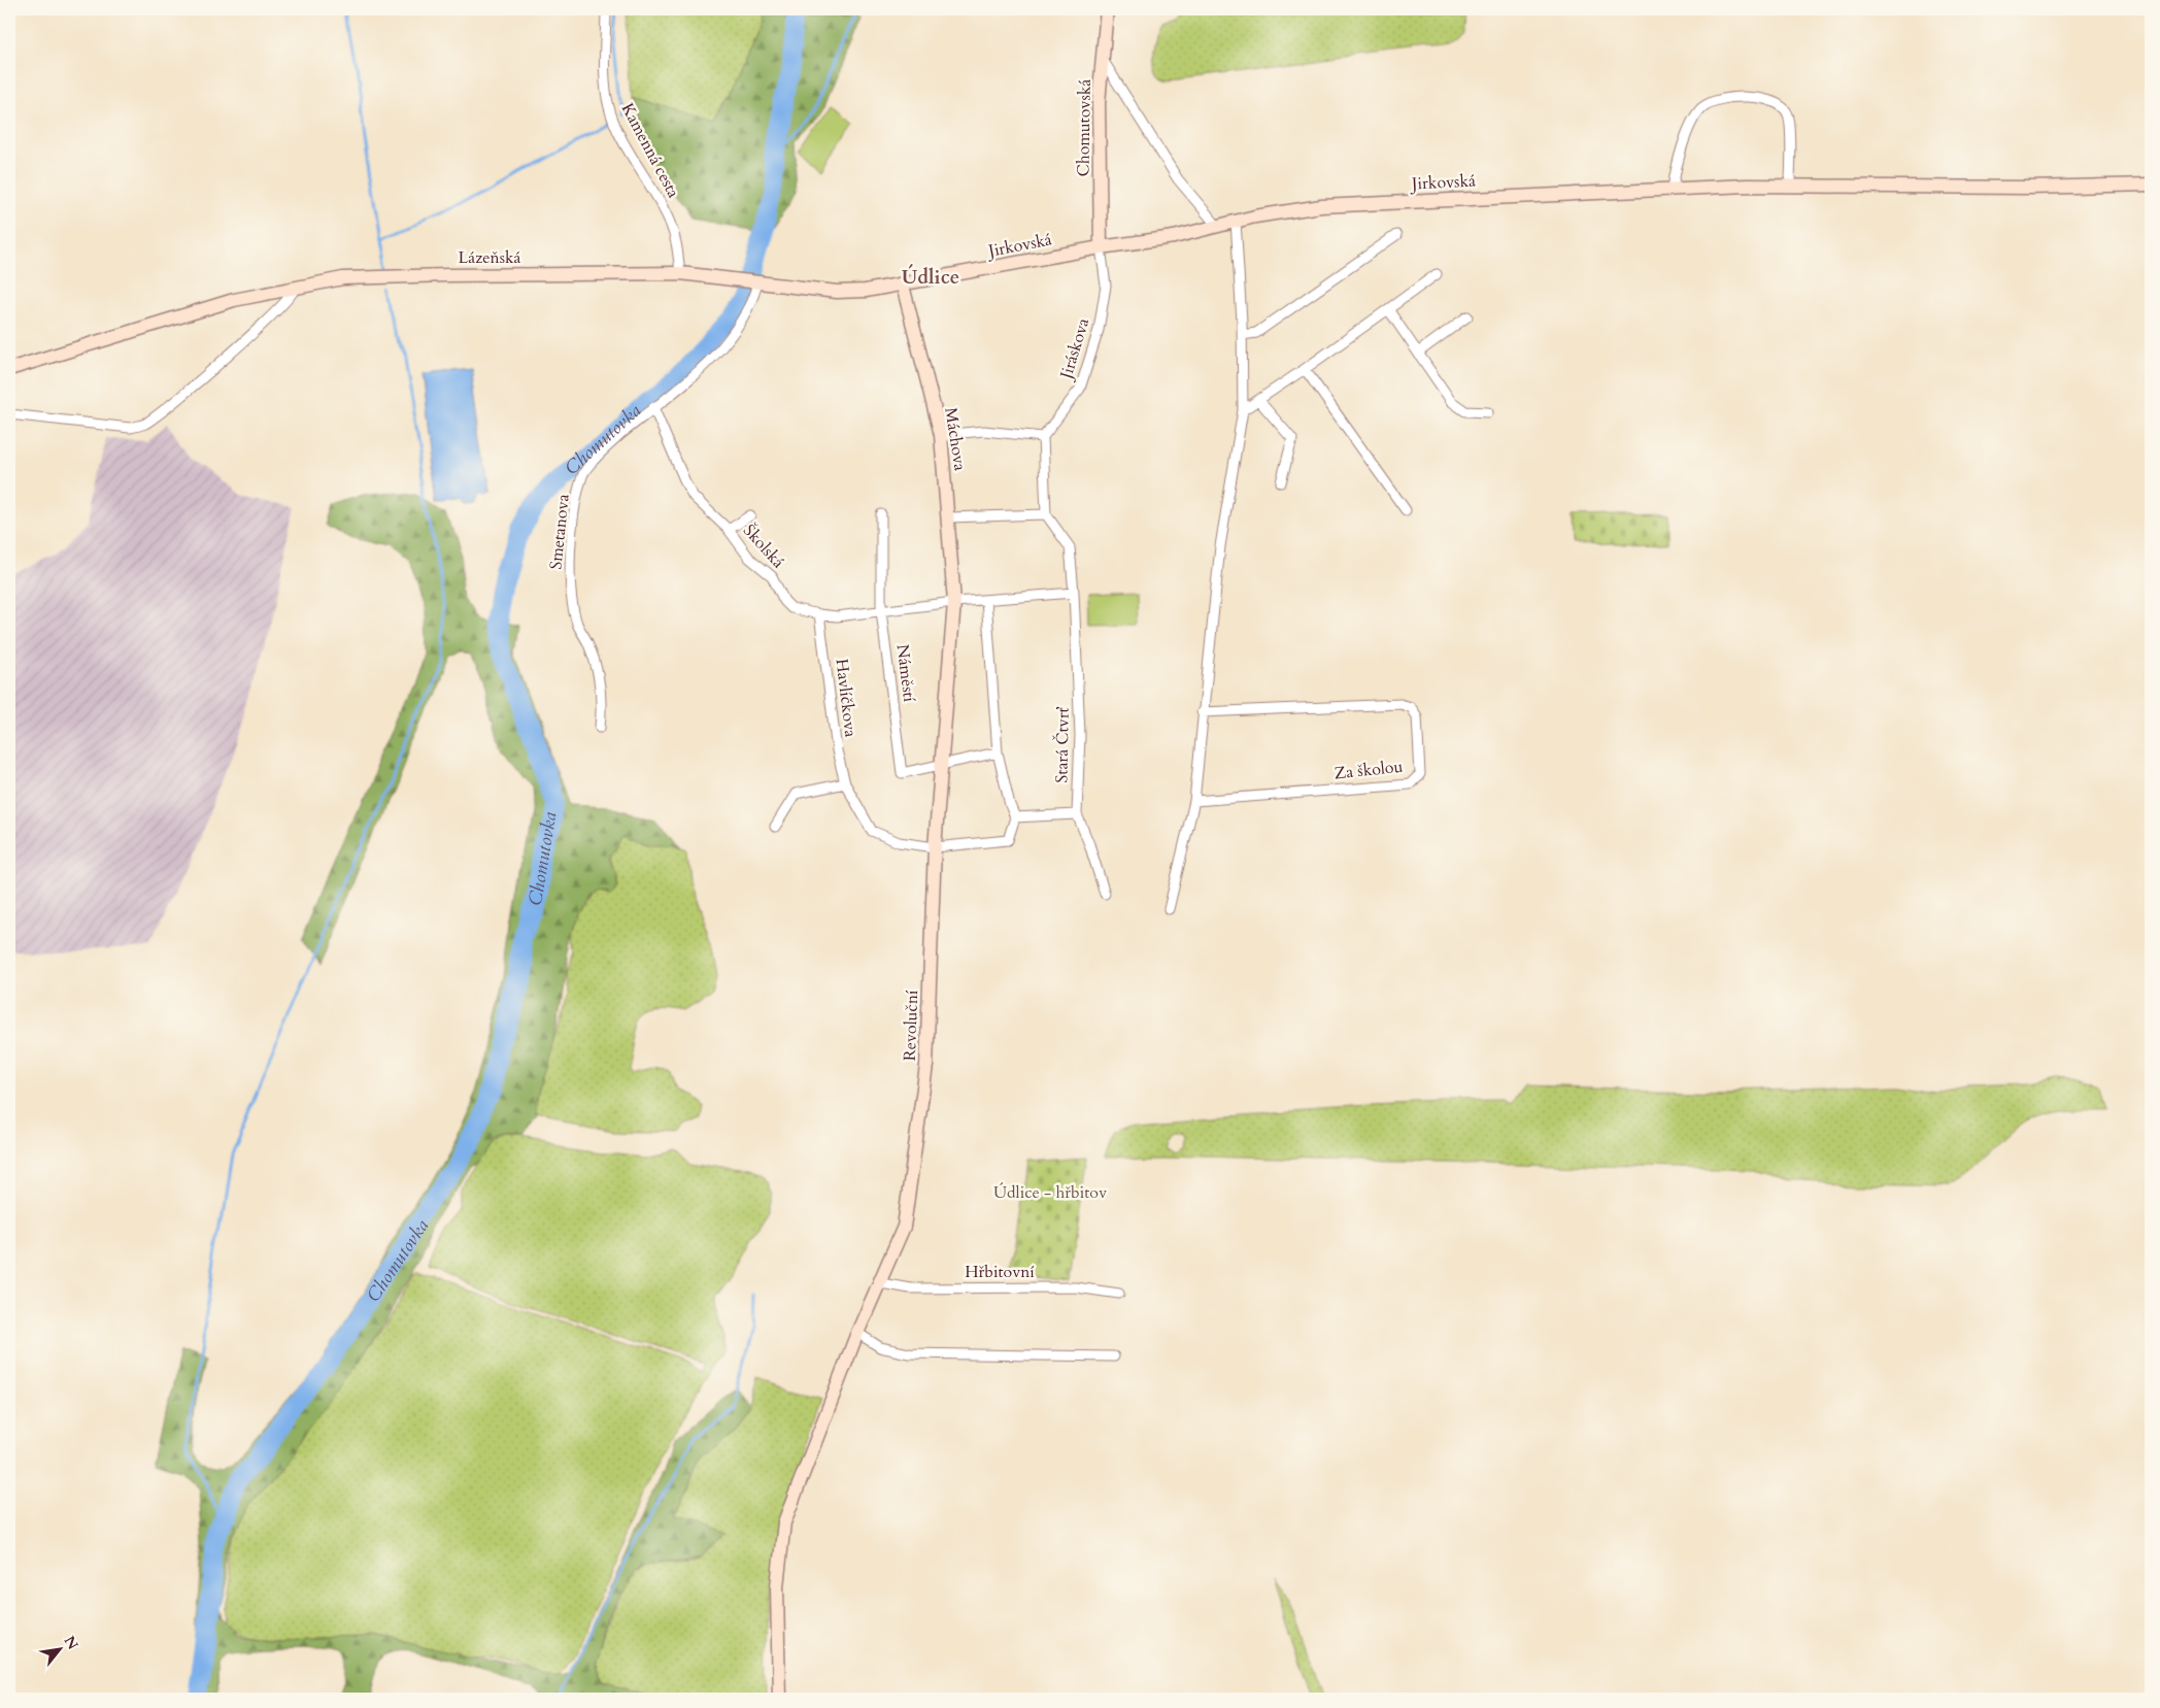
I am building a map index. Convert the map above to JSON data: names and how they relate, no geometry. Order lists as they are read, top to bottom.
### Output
{
  "streets": {
    "street": [
      "Chomutovská",
      "Kamenná cesta",
      "Jirkovská",
      "Lázeňská",
      "Jiráskova",
      "Máchova",
      "Smetanova",
      "Školská",
      "Náměstí",
      "Havlíčkova",
      "Stará Čtvrť",
      "Za školou",
      "Revoluční",
      "Hřbitovní"
    ]
  },
  "crossings": [
    ["Chomutovská", "Jirkovská"],
    ["Chomutovská", "Jiráskova"],
    ["Kamenná cesta", "Lázeňská"],
    ["Jirkovská", "Lázeňská"],
    ["Jirkovská", "Jiráskova"],
    ["Jirkovská", "Máchova"],
    ["Lázeňská", "Máchova"],
    ["Lázeňská", "Smetanova"],
    ["Školská", "Náměstí"],
    ["Školská", "Havlíčkova"],
    ["Náměstí", "Revoluční"],
    ["Havlíčkova", "Revoluční"],
    ["Revoluční", "Hřbitovní"]
  ],
  "districts": ["Údlice"],
  "water": ["Chomutovka"],
  "parks": ["Údlice - hřbitov"],
  "north": "top right"
}
